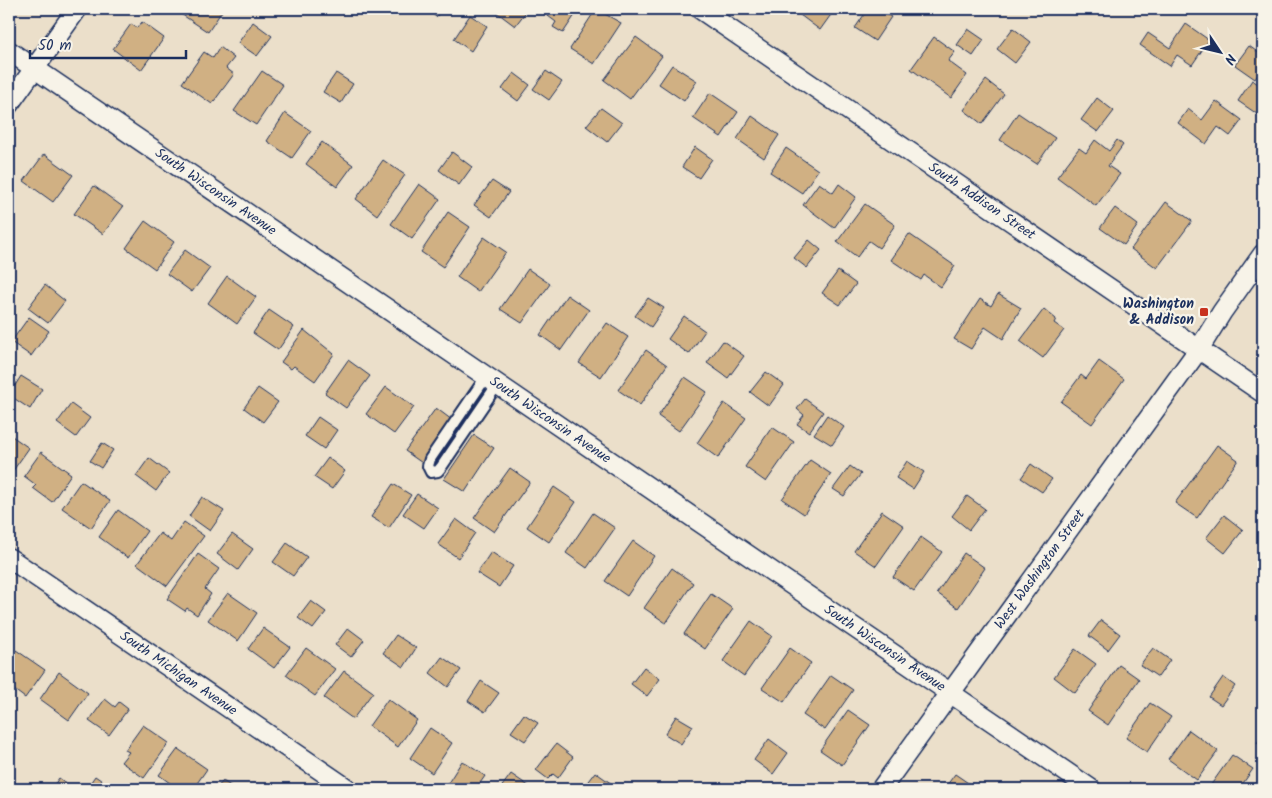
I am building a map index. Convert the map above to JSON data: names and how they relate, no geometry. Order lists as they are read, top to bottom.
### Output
{
  "streets": {
    "street": [
      "South Wisconsin Avenue",
      "South Addison Street",
      "West Washington Street",
      "South Michigan Avenue"
    ]
  },
  "crossings": [
    ["South Wisconsin Avenue", "West Washington Street"],
    ["South Addison Street", "West Washington Street"]
  ],
  "places": {
    "transit": ["Washington & Addison"]
  },
  "scale_bar": "50 m",
  "north": "bottom right"
}
